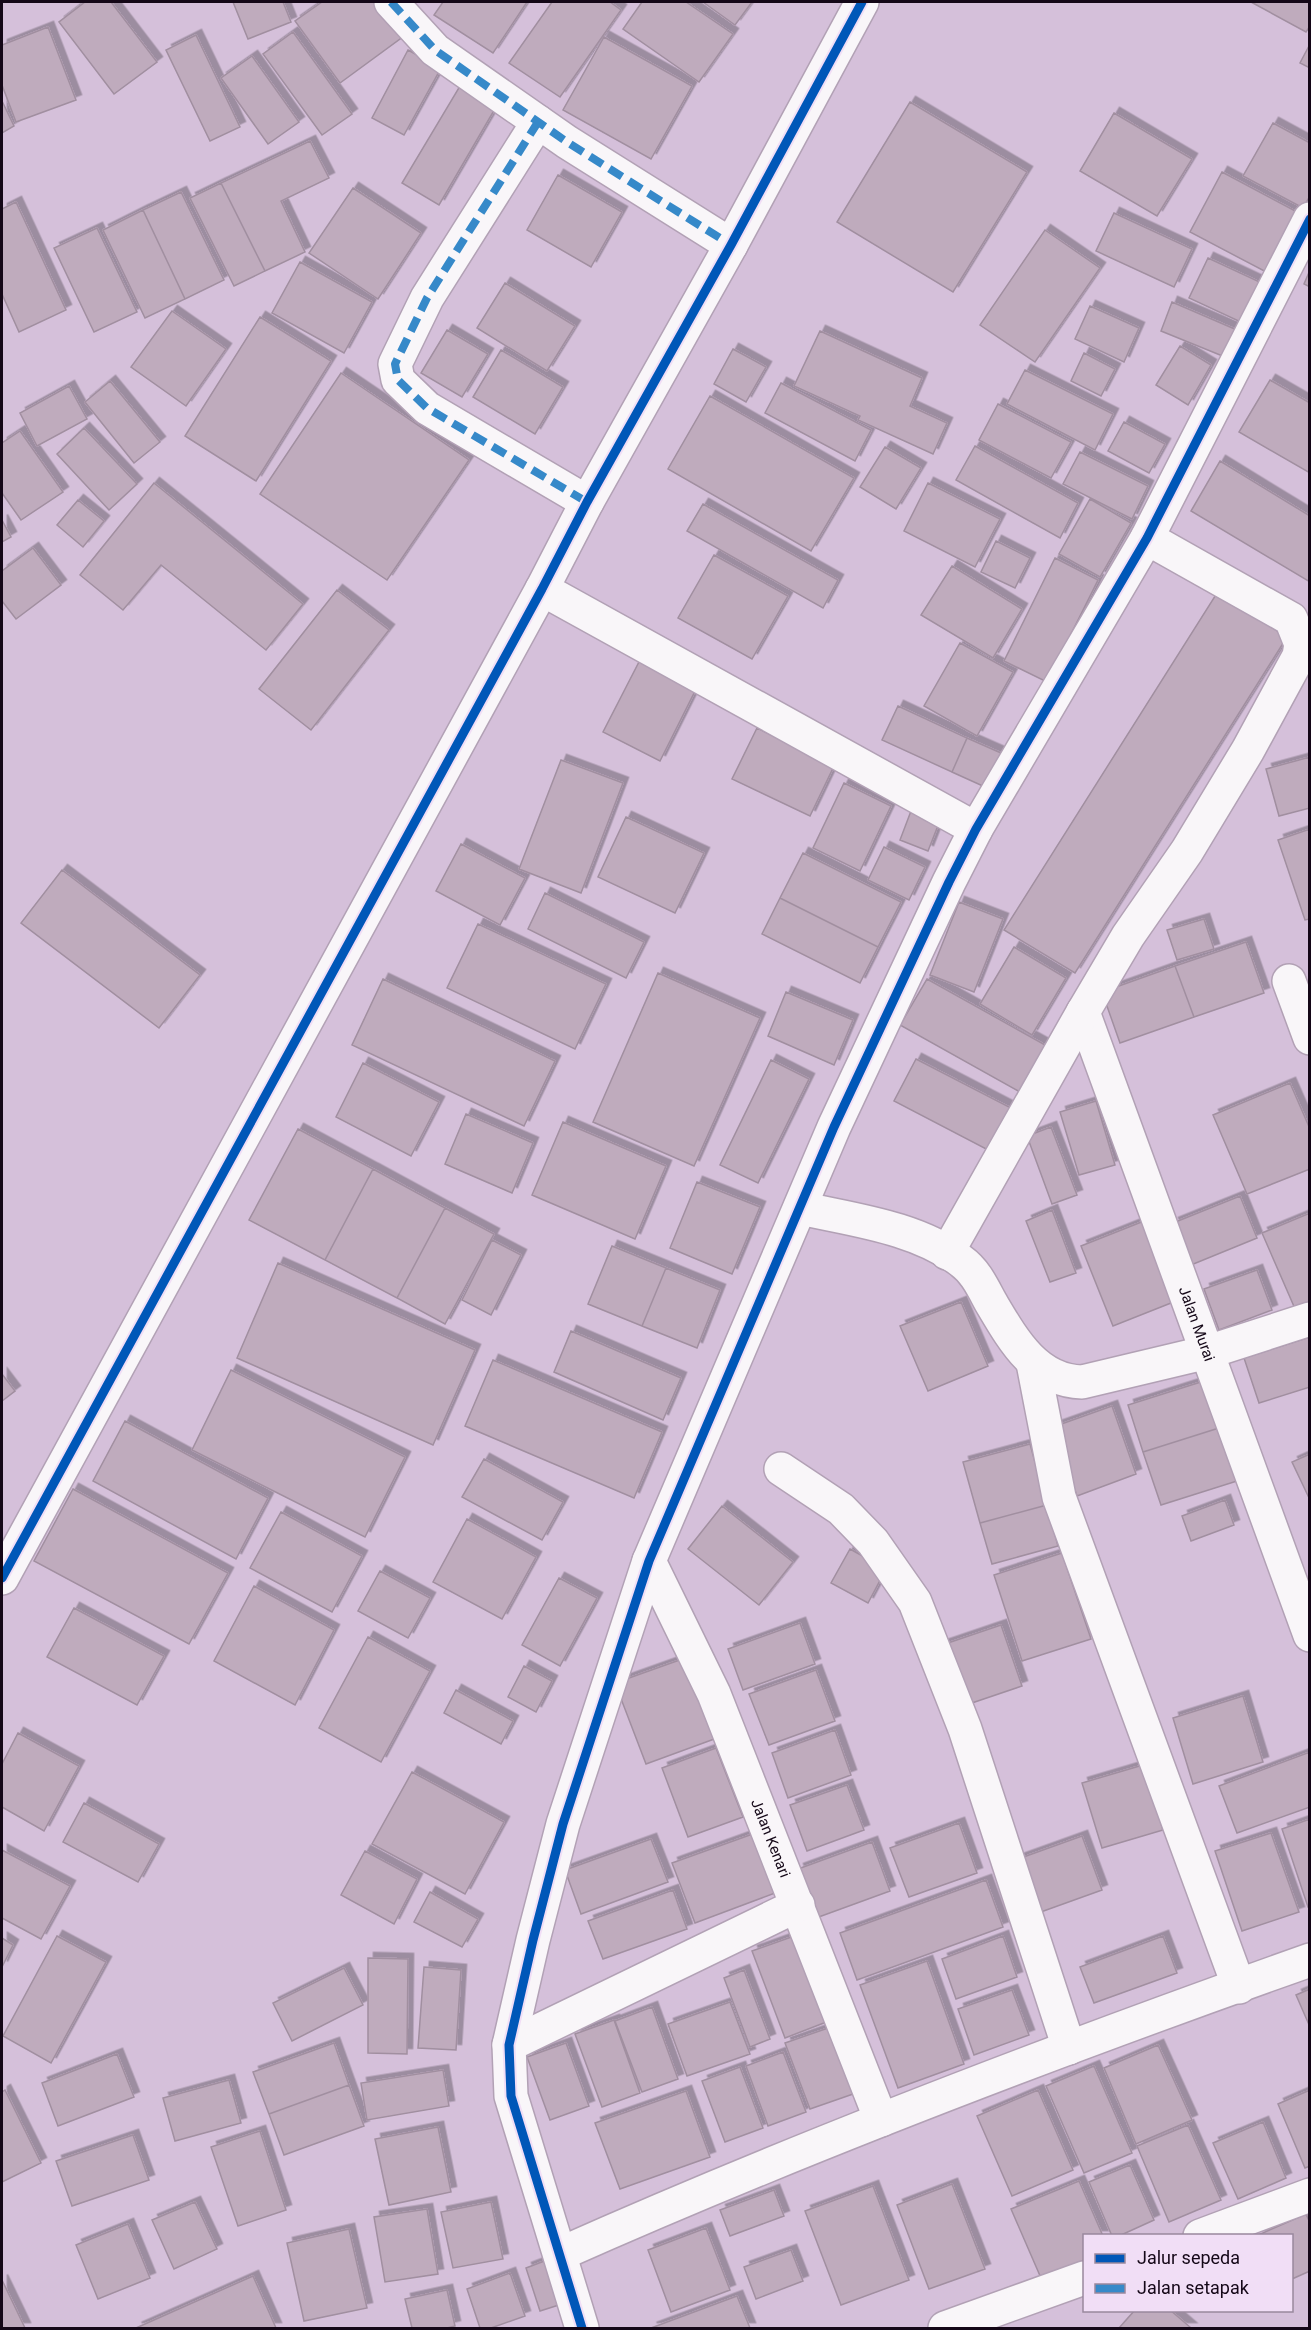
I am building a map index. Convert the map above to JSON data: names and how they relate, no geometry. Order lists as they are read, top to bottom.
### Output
{
  "streets": {
    "street": ["Jalan Murai", "Jalan Kenari"]
  },
  "legend": ["Jalur sepeda", "Jalan setapak"]
}
